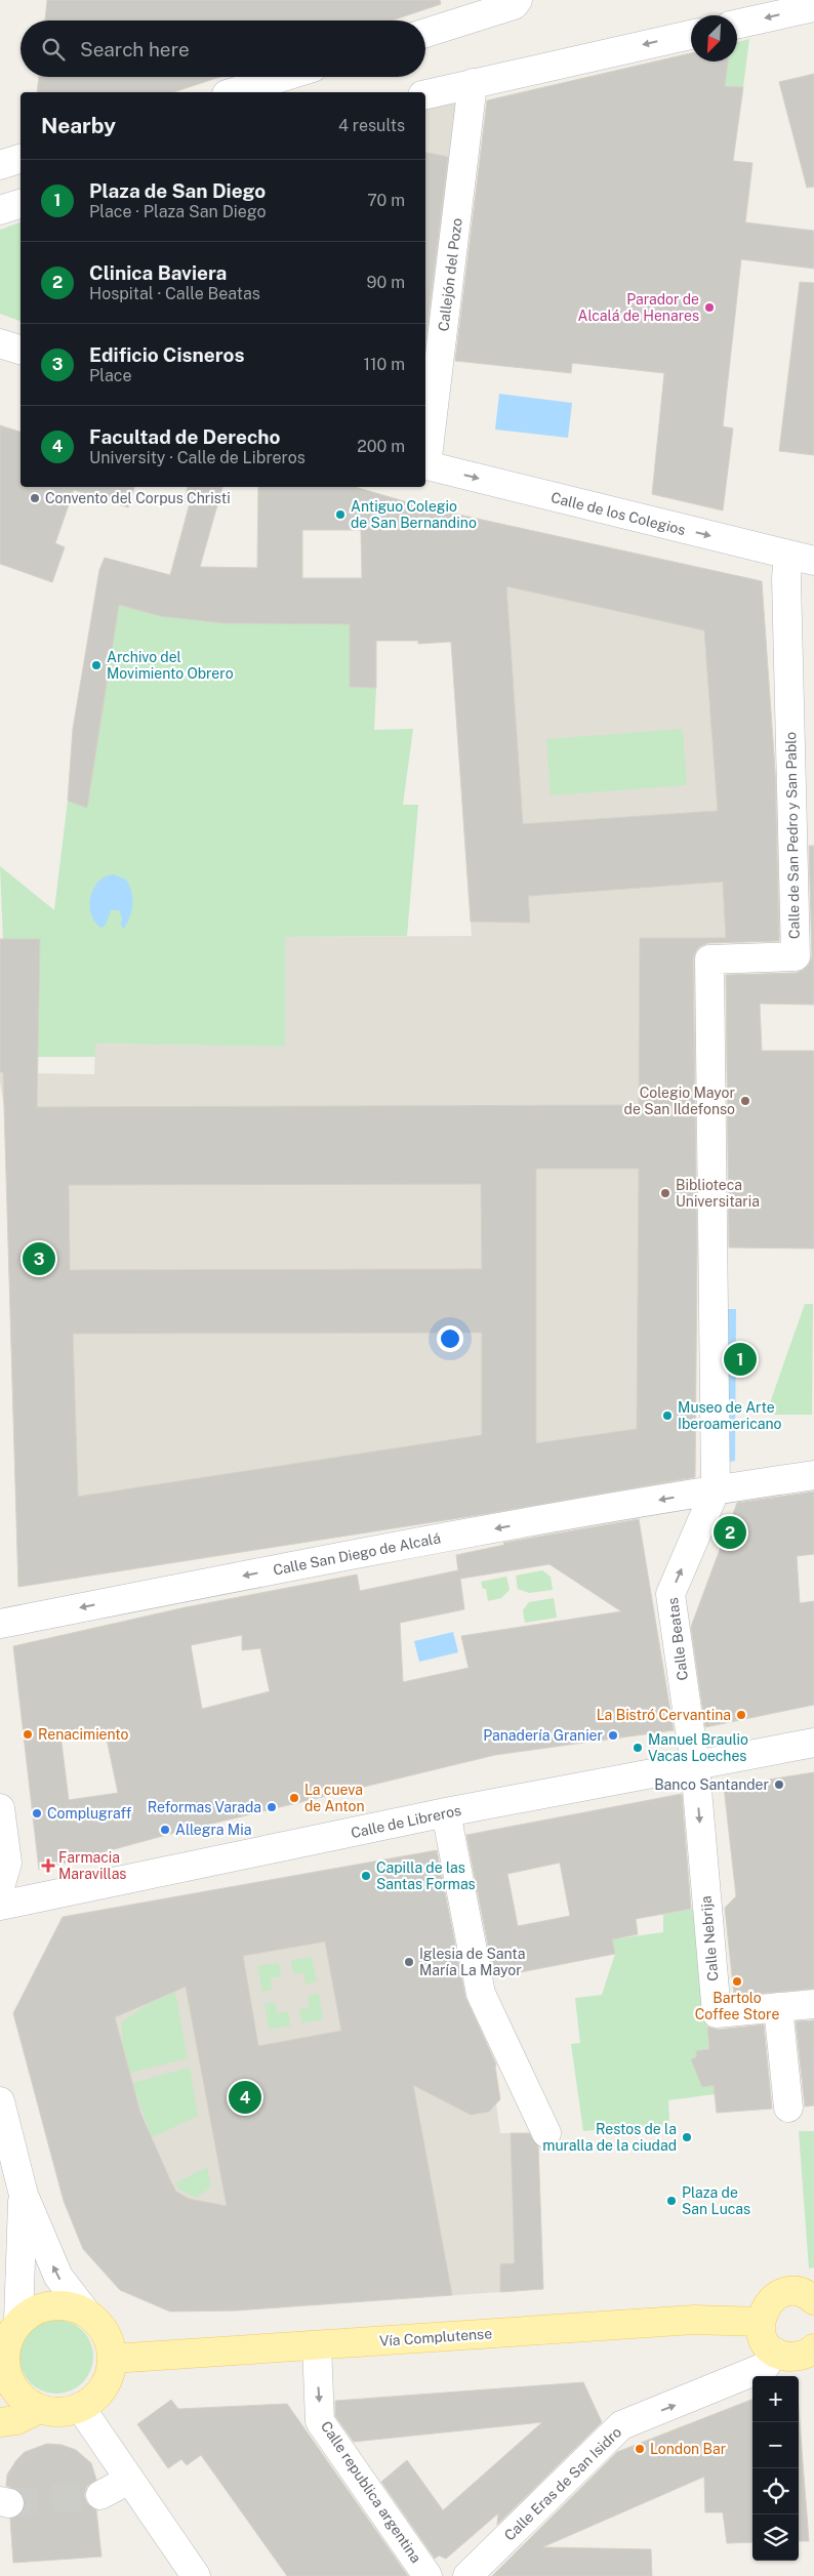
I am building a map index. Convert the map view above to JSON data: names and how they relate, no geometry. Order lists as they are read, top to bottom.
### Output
{
  "streets": {
    "main road": ["Vía Complutense"],
    "street": [
      "Callejón del Pozo",
      "Calle de los Colegios",
      "Calle de San Pedro y San Pablo",
      "Calle San Diego de Alcalá",
      "Calle Beatas",
      "Calle de Libreros",
      "Calle Nebrija",
      "Calle Eras de San Isidro",
      "Calle republica argentina"
    ]
  },
  "crossings": [
    ["Calle de los Colegios", "Calle de San Pedro y San Pablo"],
    ["Calle de San Pedro y San Pablo", "Calle San Diego de Alcalá"],
    ["Calle de San Pedro y San Pablo", "Calle Beatas"],
    ["Calle San Diego de Alcalá", "Calle Beatas"],
    ["Calle Beatas", "Calle de Libreros"],
    ["Calle Beatas", "Calle Nebrija"],
    ["Calle de Libreros", "Calle Nebrija"],
    ["Vía Complutense", "Calle republica argentina"]
  ],
  "one_way": [
    "Calle de los Colegios",
    "Calle San Diego de Alcalá",
    "Calle Beatas",
    "Calle Eras de San Isidro"
  ],
  "places": {
    "other": [
      "Parador de Alcalá de Henares",
      "Convento del Corpus Christi",
      "Antiguo Colegio de San Bernandino",
      "Archivo del Movimiento Obrero",
      "Colegio Mayor de San Ildefonso",
      "Biblioteca Universitaria",
      "Museo de Arte Iberoamericano",
      "La Bistró Cervantina",
      "Renacimiento",
      "Panadería Granier",
      "Manuel Braulio Vacas Loeches",
      "Banco Santander",
      "La cueva de Anton",
      "Reformas Varada",
      "Complugraff",
      "Allegra Mia",
      "Capilla de las Santas Formas",
      "Iglesia de Santa María La Mayor",
      "Bartolo Coffee Store",
      "Restos de la muralla de la ciudad",
      "Plaza de San Lucas",
      "London Bar"
    ],
    "health": ["Farmacia Maravillas"]
  },
  "north": "bottom left",
  "page": {
    "search": "Search here",
    "heading": ["Nearby", "4 results"],
    "list": [
      {
        "mark": "1",
        "name": "Plaza de San Diego",
        "note": "Place · Plaza San Diego",
        "value": "70 m"
      },
      {
        "mark": "2",
        "name": "Clinica Baviera",
        "note": "Hospital · Calle Beatas",
        "value": "90 m"
      },
      {
        "mark": "3",
        "name": "Edificio Cisneros",
        "note": "Place",
        "value": "110 m"
      },
      {
        "mark": "4",
        "name": "Facultad de Derecho",
        "note": "University · Calle de Libreros",
        "value": "200 m"
      }
    ],
    "pins": [
      "3",
      "1",
      "2",
      "4"
    ],
    "map_buttons": ["+", "−"]
  }
}
